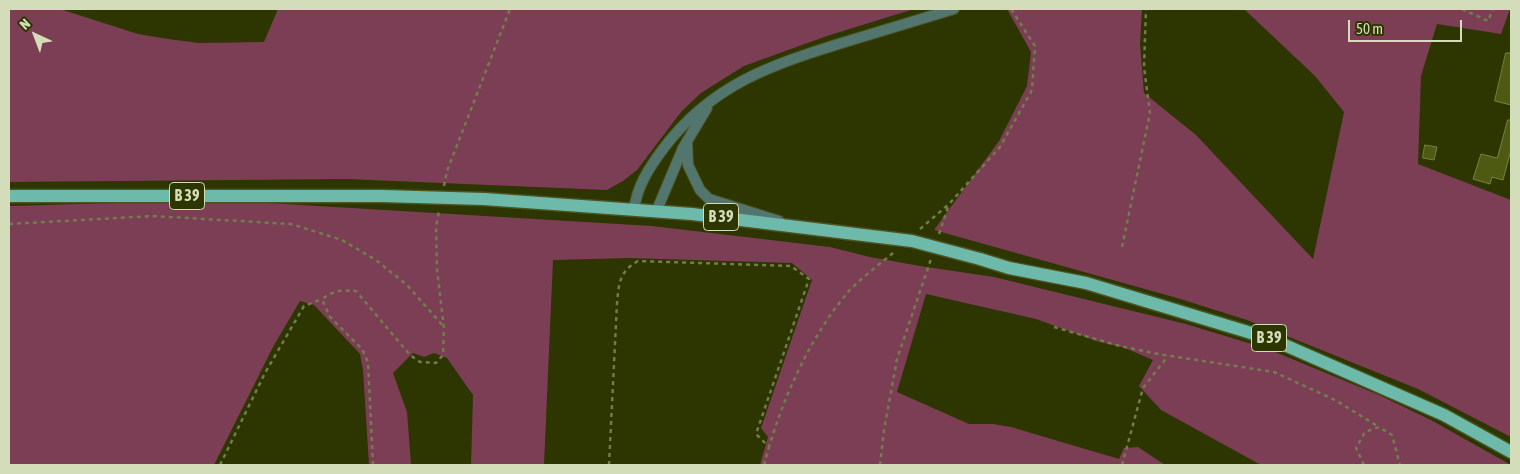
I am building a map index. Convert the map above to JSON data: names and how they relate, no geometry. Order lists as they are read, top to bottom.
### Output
{
  "streets": {
    "main road": ["B 39"]
  },
  "scale_bar": "50 m",
  "north": "top left"
}
